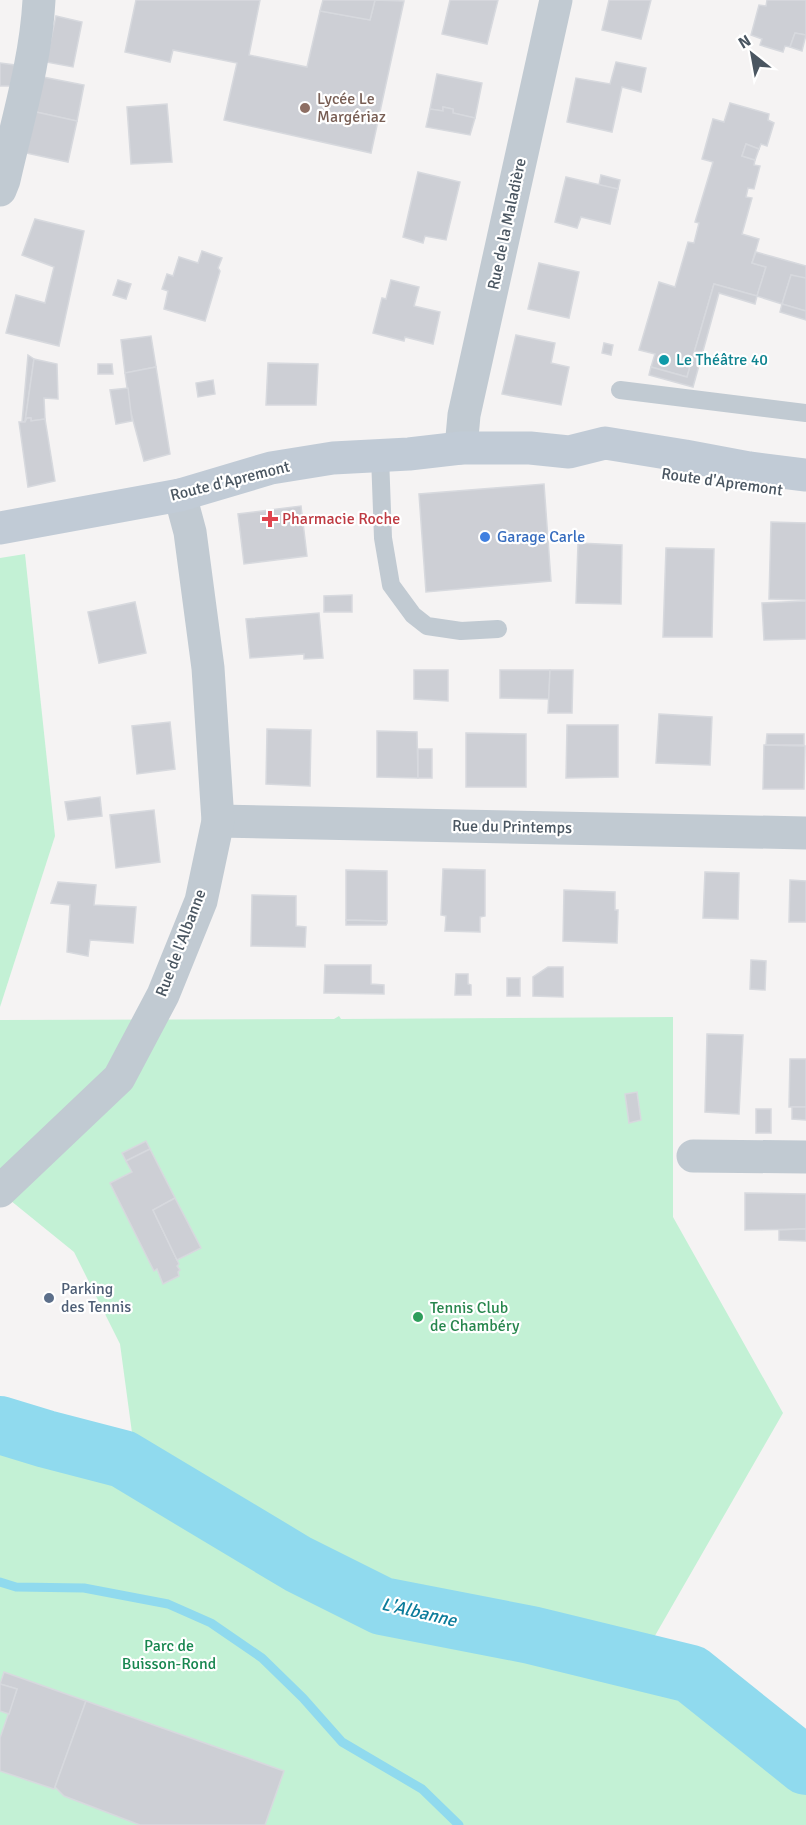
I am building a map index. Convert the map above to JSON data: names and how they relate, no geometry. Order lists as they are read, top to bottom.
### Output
{
  "streets": {
    "main road": ["Route d'Apremont"],
    "street": ["Rue de la Maladière", "Rue du Printemps", "Rue de l'Albanne"]
  },
  "crossings": [
    ["Rue de la Maladière", "Route d'Apremont"],
    ["Route d'Apremont", "Rue de l'Albanne"],
    ["Rue du Printemps", "Rue de l'Albanne"]
  ],
  "water": ["L'Albanne"],
  "parks": ["Parc de Buisson-Rond"],
  "places": {
    "other": [
      "Lycée Le Margériaz",
      "Le Théâtre 40",
      "Garage Carle",
      "Parking des Tennis",
      "Tennis Club de Chambéry"
    ],
    "health": ["Pharmacie Roche"]
  },
  "north": "top left"
}
